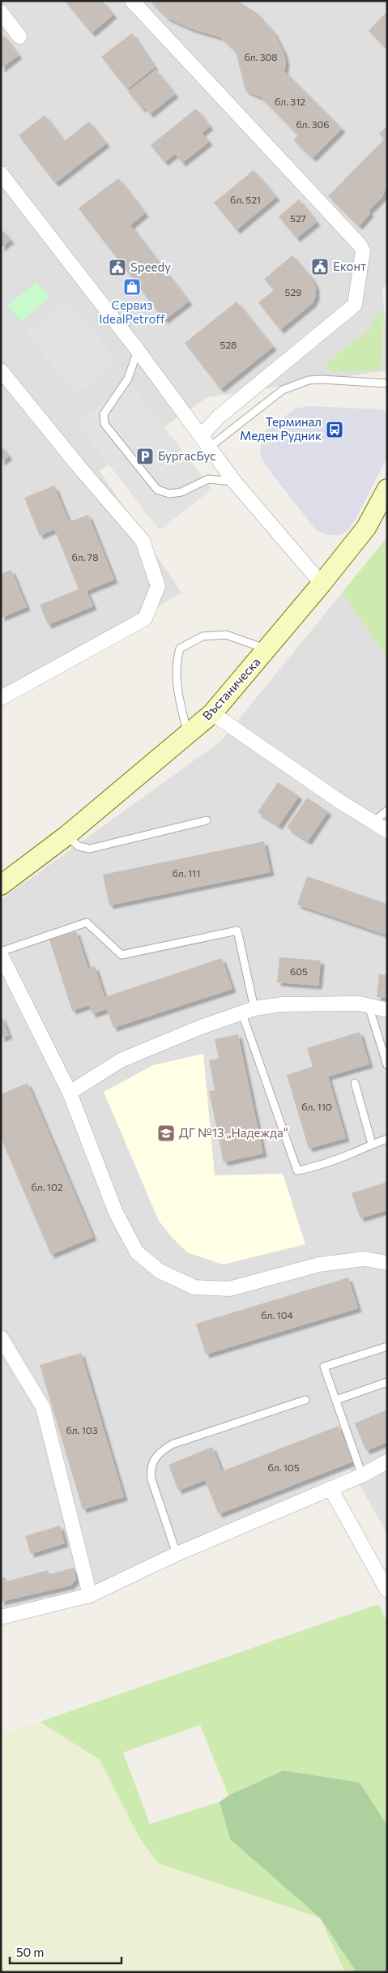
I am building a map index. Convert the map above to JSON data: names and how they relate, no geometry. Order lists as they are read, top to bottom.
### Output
{
  "streets": {
    "main road": ["Въстаническа"]
  },
  "places": {
    "public building": ["Еконт", "Speedy"],
    "shop": ["Сервиз IdealPetroff"],
    "bus stop": ["Терминал Меден Рудник"],
    "parking": ["БургасБус"],
    "school or university": ["ДГ №13 „Надежда“"]
  },
  "house_numbers": [
    "бл. 308",
    "бл. 312",
    "бл. 306",
    "бл. 521",
    "527",
    "529",
    "528",
    "бл. 78",
    "бл. 111",
    "605",
    "бл. 110",
    "бл. 102",
    "бл. 104",
    "бл. 103",
    "бл. 105"
  ],
  "scale_bar": "50 m"
}
